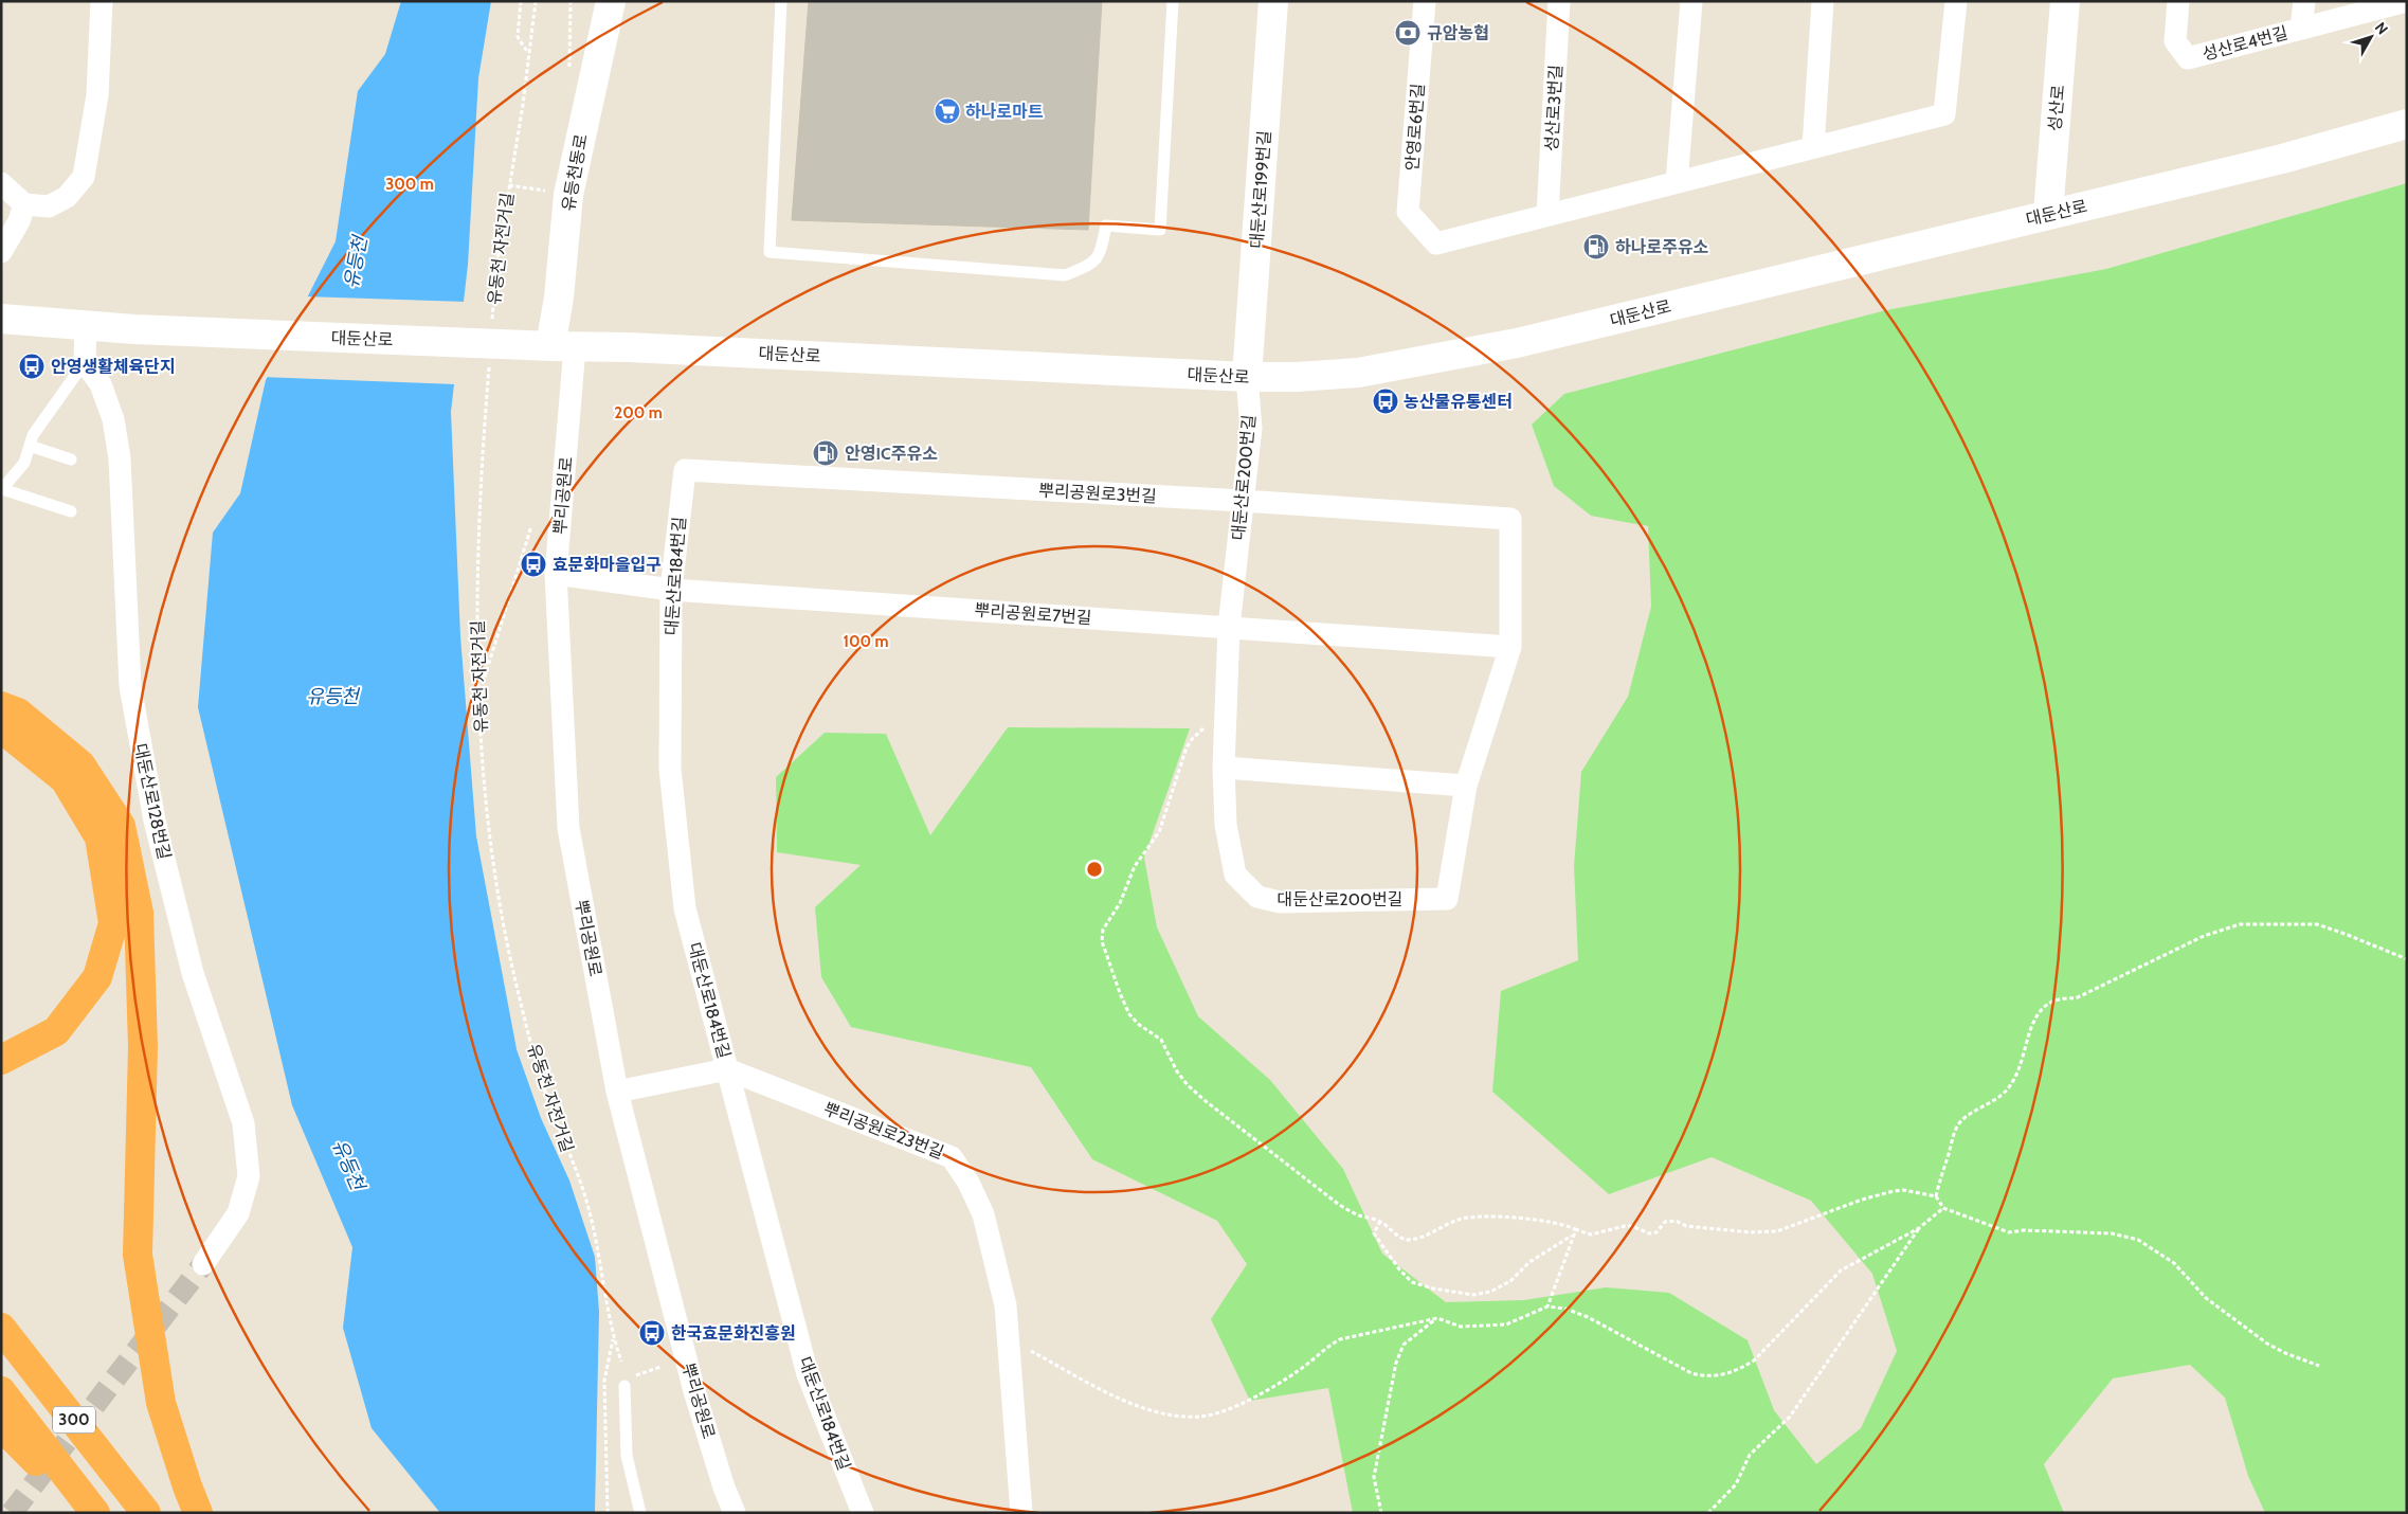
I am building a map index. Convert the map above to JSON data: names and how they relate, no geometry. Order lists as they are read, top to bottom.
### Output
{
  "streets": {
    "highway": ["300"],
    "main road": [
      "성산로",
      "유등천동로",
      "대둔산로199번길",
      "대둔산로"
    ],
    "street": [
      "성산로4번길",
      "성산로3번길",
      "안영로6번길",
      "대둔산로200번길",
      "뿌리공원로3번길",
      "뿌리공원로",
      "대둔산로184번길",
      "뿌리공원로7번길",
      "대둔산로128번길",
      "뿌리공원로23번길"
    ],
    "path": ["유동천 자전거길"]
  },
  "crossings": [
    ["성산로3번길", "안영로6번길"],
    ["성산로", "대둔산로"],
    ["유등천동로", "대둔산로"],
    ["유등천동로", "뿌리공원로"],
    ["대둔산로199번길", "대둔산로"],
    ["대둔산로199번길", "대둔산로200번길"],
    ["대둔산로", "대둔산로200번길"],
    ["대둔산로", "뿌리공원로"],
    ["대둔산로200번길", "뿌리공원로3번길"],
    ["대둔산로200번길", "뿌리공원로7번길"],
    ["뿌리공원로3번길", "대둔산로184번길"],
    ["뿌리공원로", "뿌리공원로7번길"],
    ["대둔산로184번길", "뿌리공원로7번길"],
    ["대둔산로184번길", "뿌리공원로23번길"]
  ],
  "water": ["유등천"],
  "places": {
    "bank": ["규암농협"],
    "supermarket": ["하나로마트"],
    "fuel station": ["하나로주유소", "안영IC주유소"],
    "bus stop": [
      "안영생활체육단지",
      "농산물유통센터",
      "효문화마을입구",
      "한국효문화진흥원"
    ]
  },
  "north": "top right",
  "rings": ["300 m", "200 m", "100 m"]
}
